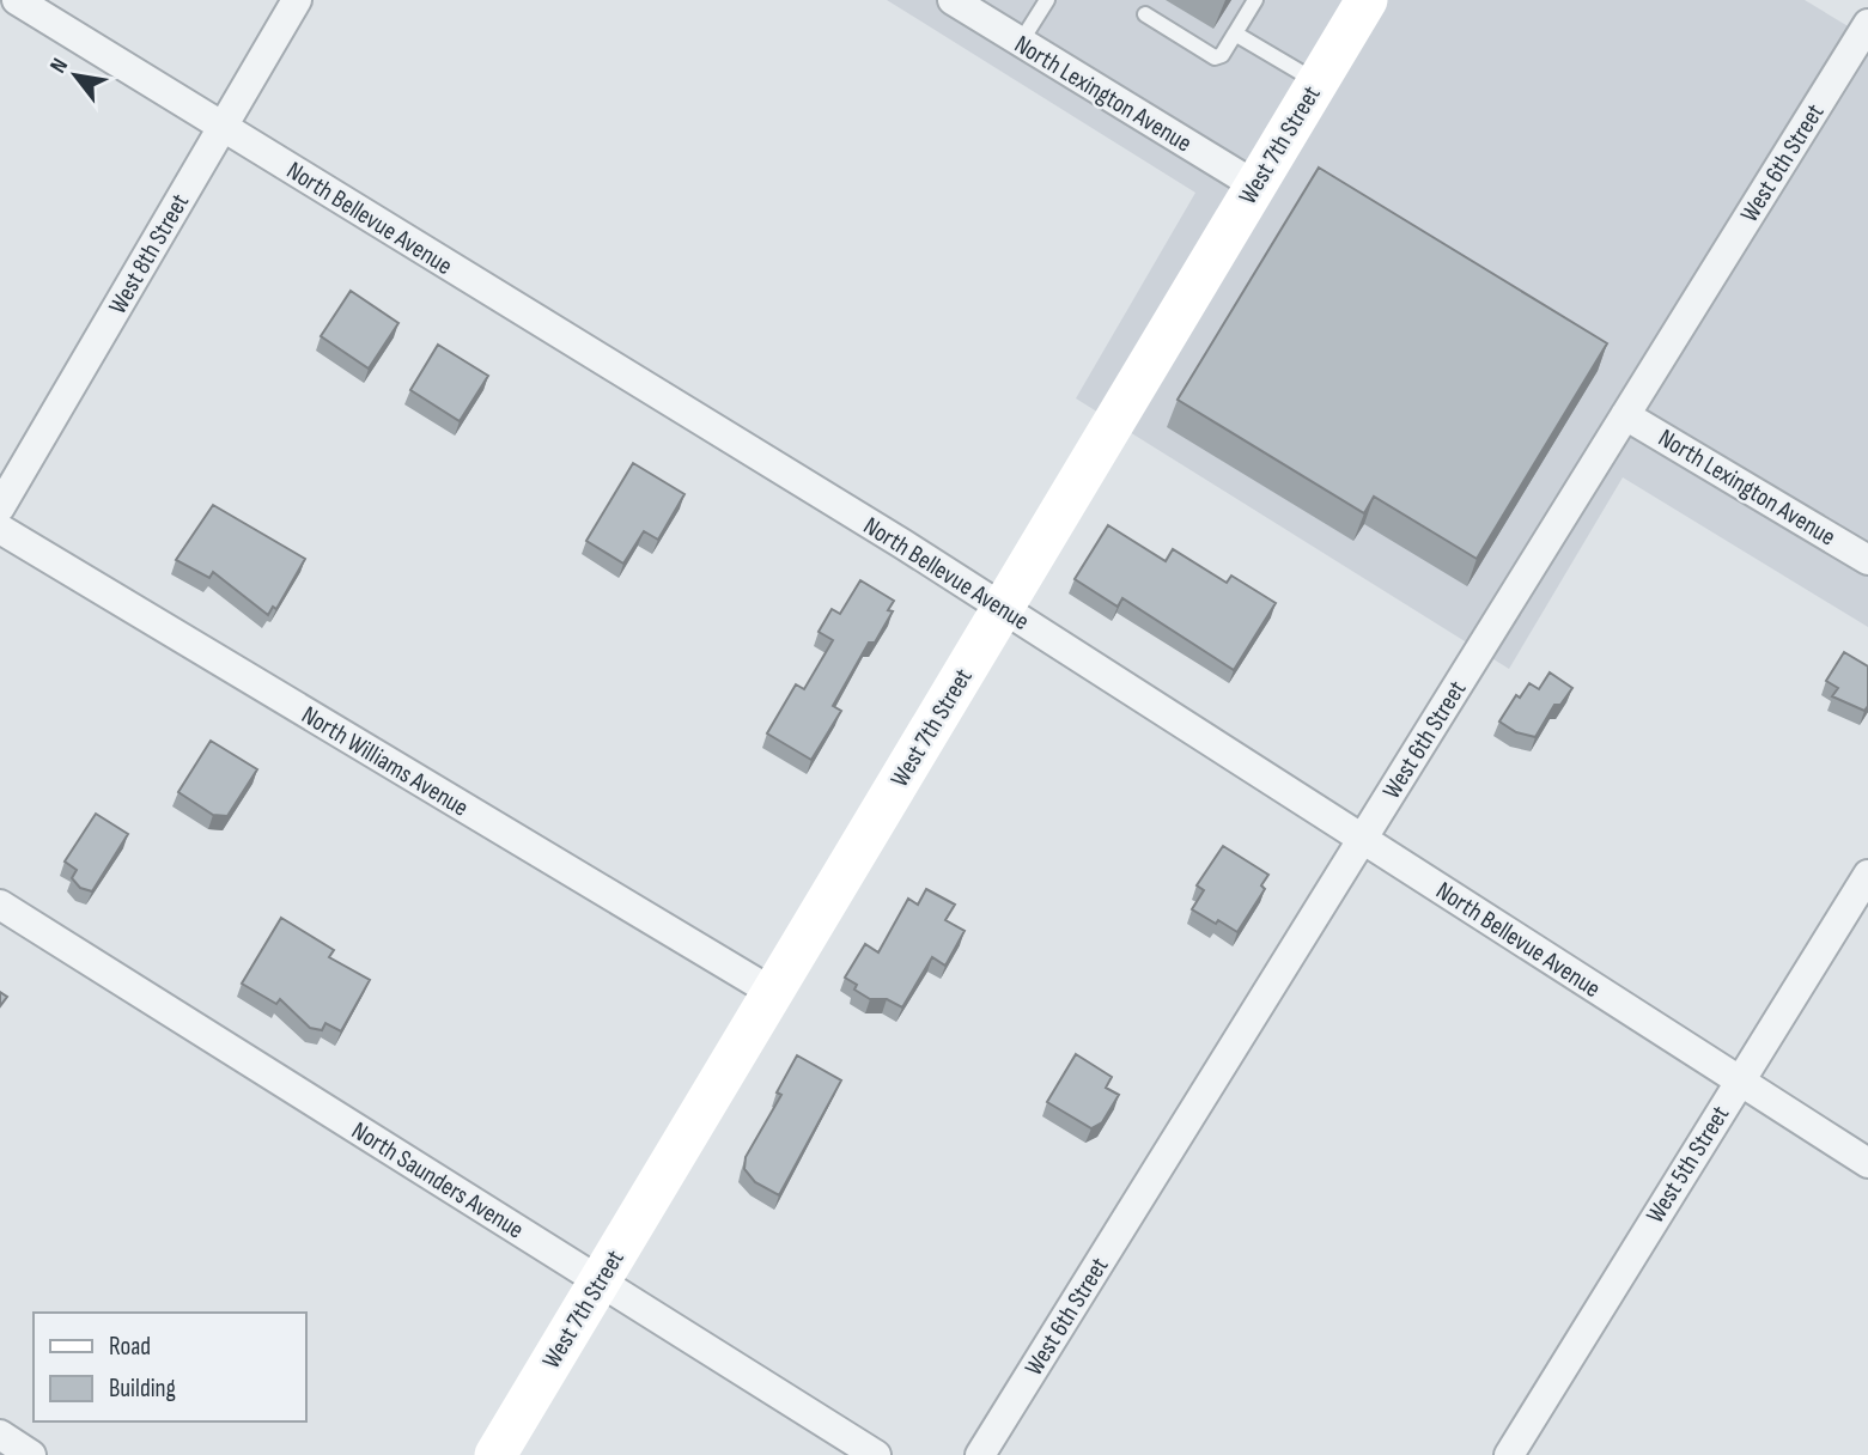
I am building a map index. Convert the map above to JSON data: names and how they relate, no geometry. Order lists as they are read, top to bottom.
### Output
{
  "streets": {
    "main road": ["West 7th Street"],
    "street": [
      "North Lexington Avenue",
      "West 6th Street",
      "North Bellevue Avenue",
      "West 8th Street",
      "North Williams Avenue",
      "West 5th Street",
      "North Saunders Avenue"
    ]
  },
  "crossings": [
    ["North Lexington Avenue", "West 7th Street"],
    ["North Lexington Avenue", "West 6th Street"],
    ["West 7th Street", "North Bellevue Avenue"],
    ["West 7th Street", "North Williams Avenue"],
    ["West 7th Street", "North Saunders Avenue"],
    ["West 6th Street", "North Bellevue Avenue"],
    ["North Bellevue Avenue", "West 8th Street"],
    ["North Bellevue Avenue", "West 5th Street"]
  ],
  "legend": ["Road", "Building"],
  "north": "top left"
}
